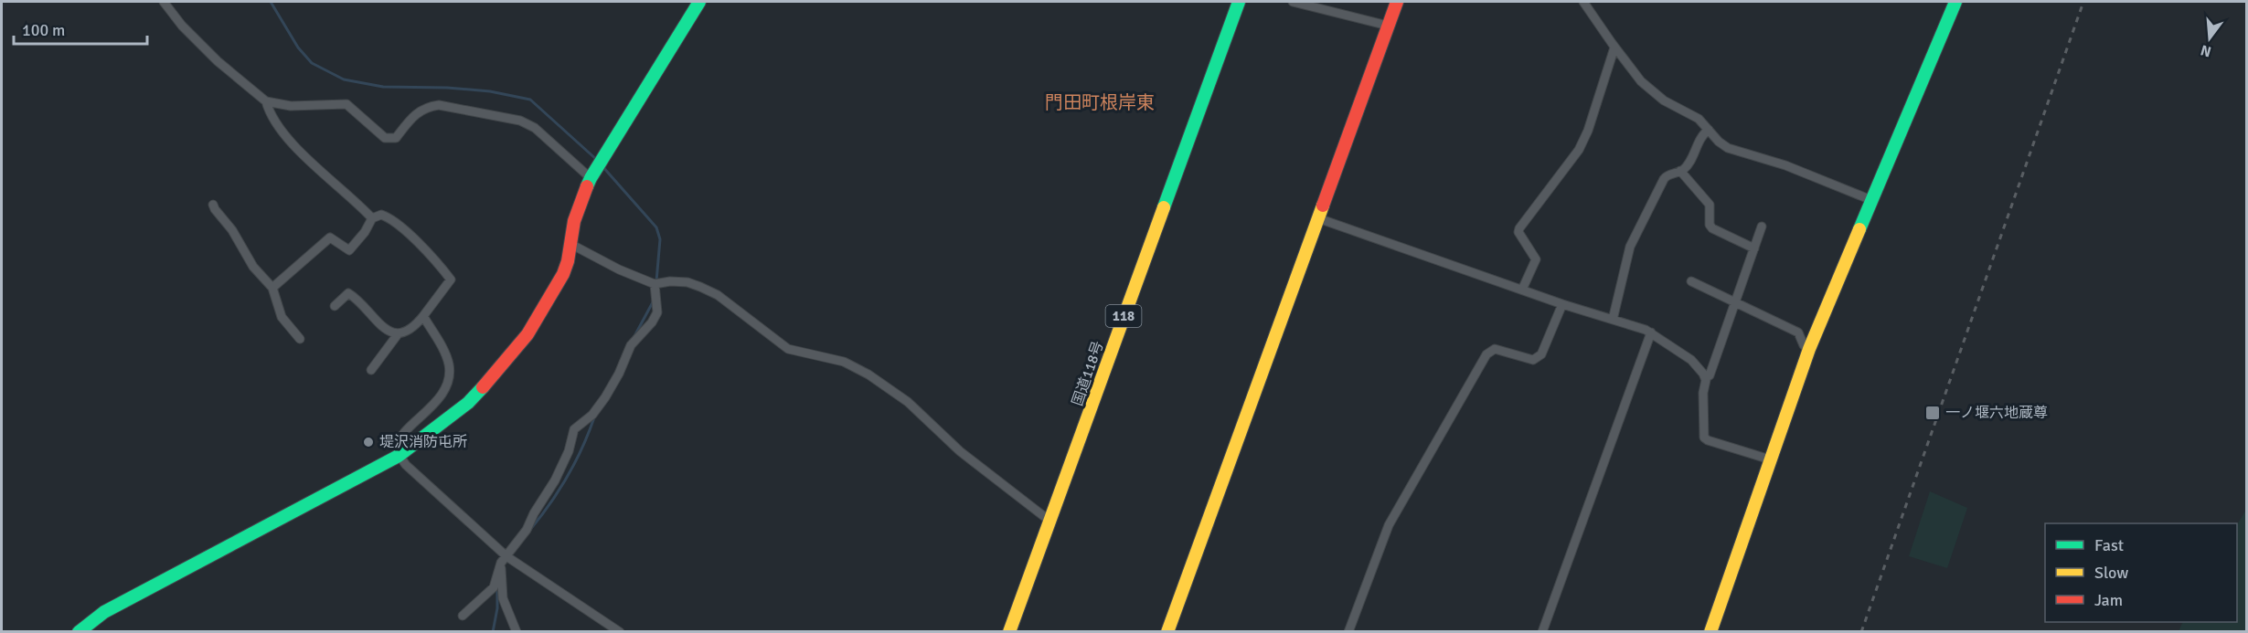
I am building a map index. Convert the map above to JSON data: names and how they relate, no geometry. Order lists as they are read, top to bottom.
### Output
{
  "streets": {
    "main road": ["118", "国道118号"]
  },
  "districts": ["門田町根岸東"],
  "places": {
    "transit": ["一ノ堰六地蔵尊"],
    "other": ["堤沢消防屯所"]
  },
  "legend": ["Fast", "Slow", "Jam"],
  "scale_bar": "100 m",
  "north": "bottom"
}
